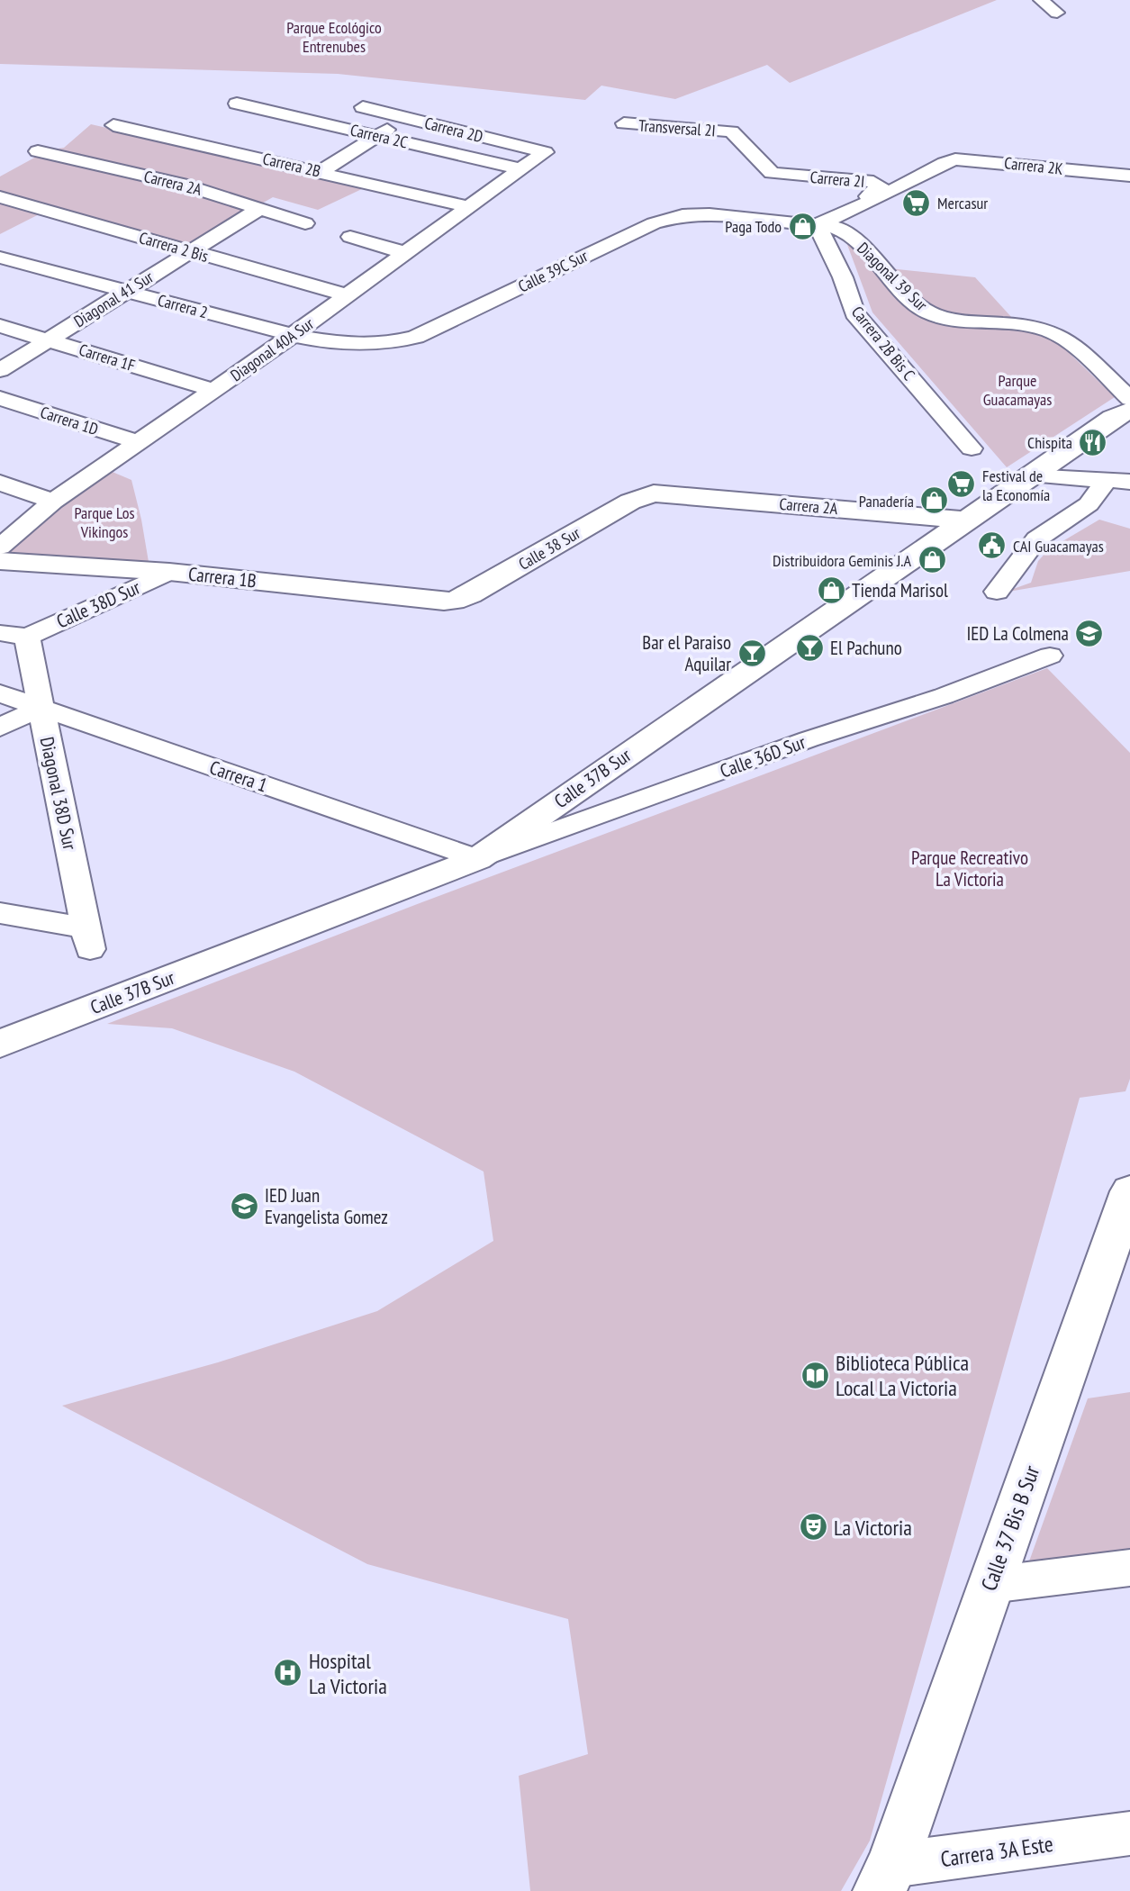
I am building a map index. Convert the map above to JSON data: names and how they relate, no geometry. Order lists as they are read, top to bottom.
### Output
{
  "streets": {
    "street": [
      "Transversal 2I",
      "Carrera 2D",
      "Carrera 2C",
      "Carrera 2B",
      "Carrera 2K",
      "Carrera 2I",
      "Carrera 2A",
      "Carrera 2 Bis",
      "Calle 39C Sur",
      "Diagonal 39 Sur",
      "Diagonal 41 Sur",
      "Carrera 2",
      "Carrera 2B Bis C",
      "Diagonal 40A Sur",
      "Carrera 1F",
      "Carrera 1D",
      "Calle 38 Sur",
      "Carrera 1B",
      "Calle 38D Sur",
      "Calle 36D Sur",
      "Carrera 1",
      "Calle 37B Sur",
      "Diagonal 38D Sur",
      "Calle 37 Bis B Sur",
      "Carrera 3A Este"
    ]
  },
  "crossings": [
    ["Transversal 2I", "Carrera 2I"],
    ["Carrera 2D", "Diagonal 40A Sur"],
    ["Carrera 2C", "Diagonal 40A Sur"],
    ["Carrera 2B", "Diagonal 40A Sur"],
    ["Carrera 2K", "Carrera 2I"],
    ["Carrera 2A", "Diagonal 41 Sur"],
    ["Carrera 2A", "Calle 38 Sur"],
    ["Carrera 2A", "Calle 37B Sur"],
    ["Carrera 2 Bis", "Diagonal 41 Sur"],
    ["Carrera 2 Bis", "Diagonal 40A Sur"],
    ["Calle 39C Sur", "Diagonal 39 Sur"],
    ["Calle 39C Sur", "Carrera 2"],
    ["Calle 39C Sur", "Carrera 2B Bis C"],
    ["Calle 39C Sur", "Diagonal 40A Sur"],
    ["Diagonal 39 Sur", "Carrera 2B Bis C"],
    ["Diagonal 41 Sur", "Carrera 2"],
    ["Diagonal 41 Sur", "Carrera 1F"],
    ["Carrera 2", "Diagonal 40A Sur"],
    ["Diagonal 40A Sur", "Carrera 1F"],
    ["Diagonal 40A Sur", "Carrera 1D"],
    ["Calle 38 Sur", "Carrera 1B"],
    ["Carrera 1B", "Calle 38D Sur"],
    ["Calle 38D Sur", "Diagonal 38D Sur"],
    ["Calle 36D Sur", "Carrera 1"],
    ["Calle 36D Sur", "Calle 37B Sur"],
    ["Carrera 1", "Calle 37B Sur"],
    ["Carrera 1", "Diagonal 38D Sur"],
    ["Calle 37 Bis B Sur", "Carrera 3A Este"]
  ],
  "parks": [
    "Parque Ecológico Entrenubes",
    "Parque Guacamayas",
    "Parque Los Vikingos",
    "Parque Recreativo La Victoria"
  ],
  "places": {
    "supermarket": ["Mercasur", "Festival de la Economía"],
    "shop": [
      "Paga Todo",
      "Panadería",
      "Distribuidora Geminis J.A",
      "Tienda Marisol"
    ],
    "restaurant": ["Chispita"],
    "public building": ["CAI Guacamayas"],
    "school or university": ["IED La Colmena", "IED Juan Evangelista Gomez"],
    "bar": ["El Pachuno", "Bar el Paraiso Aquilar"],
    "library": ["Biblioteca Pública Local La Victoria"],
    "theatre": ["La Victoria"],
    "hospital": ["Hospital La Victoria"]
  }
}
